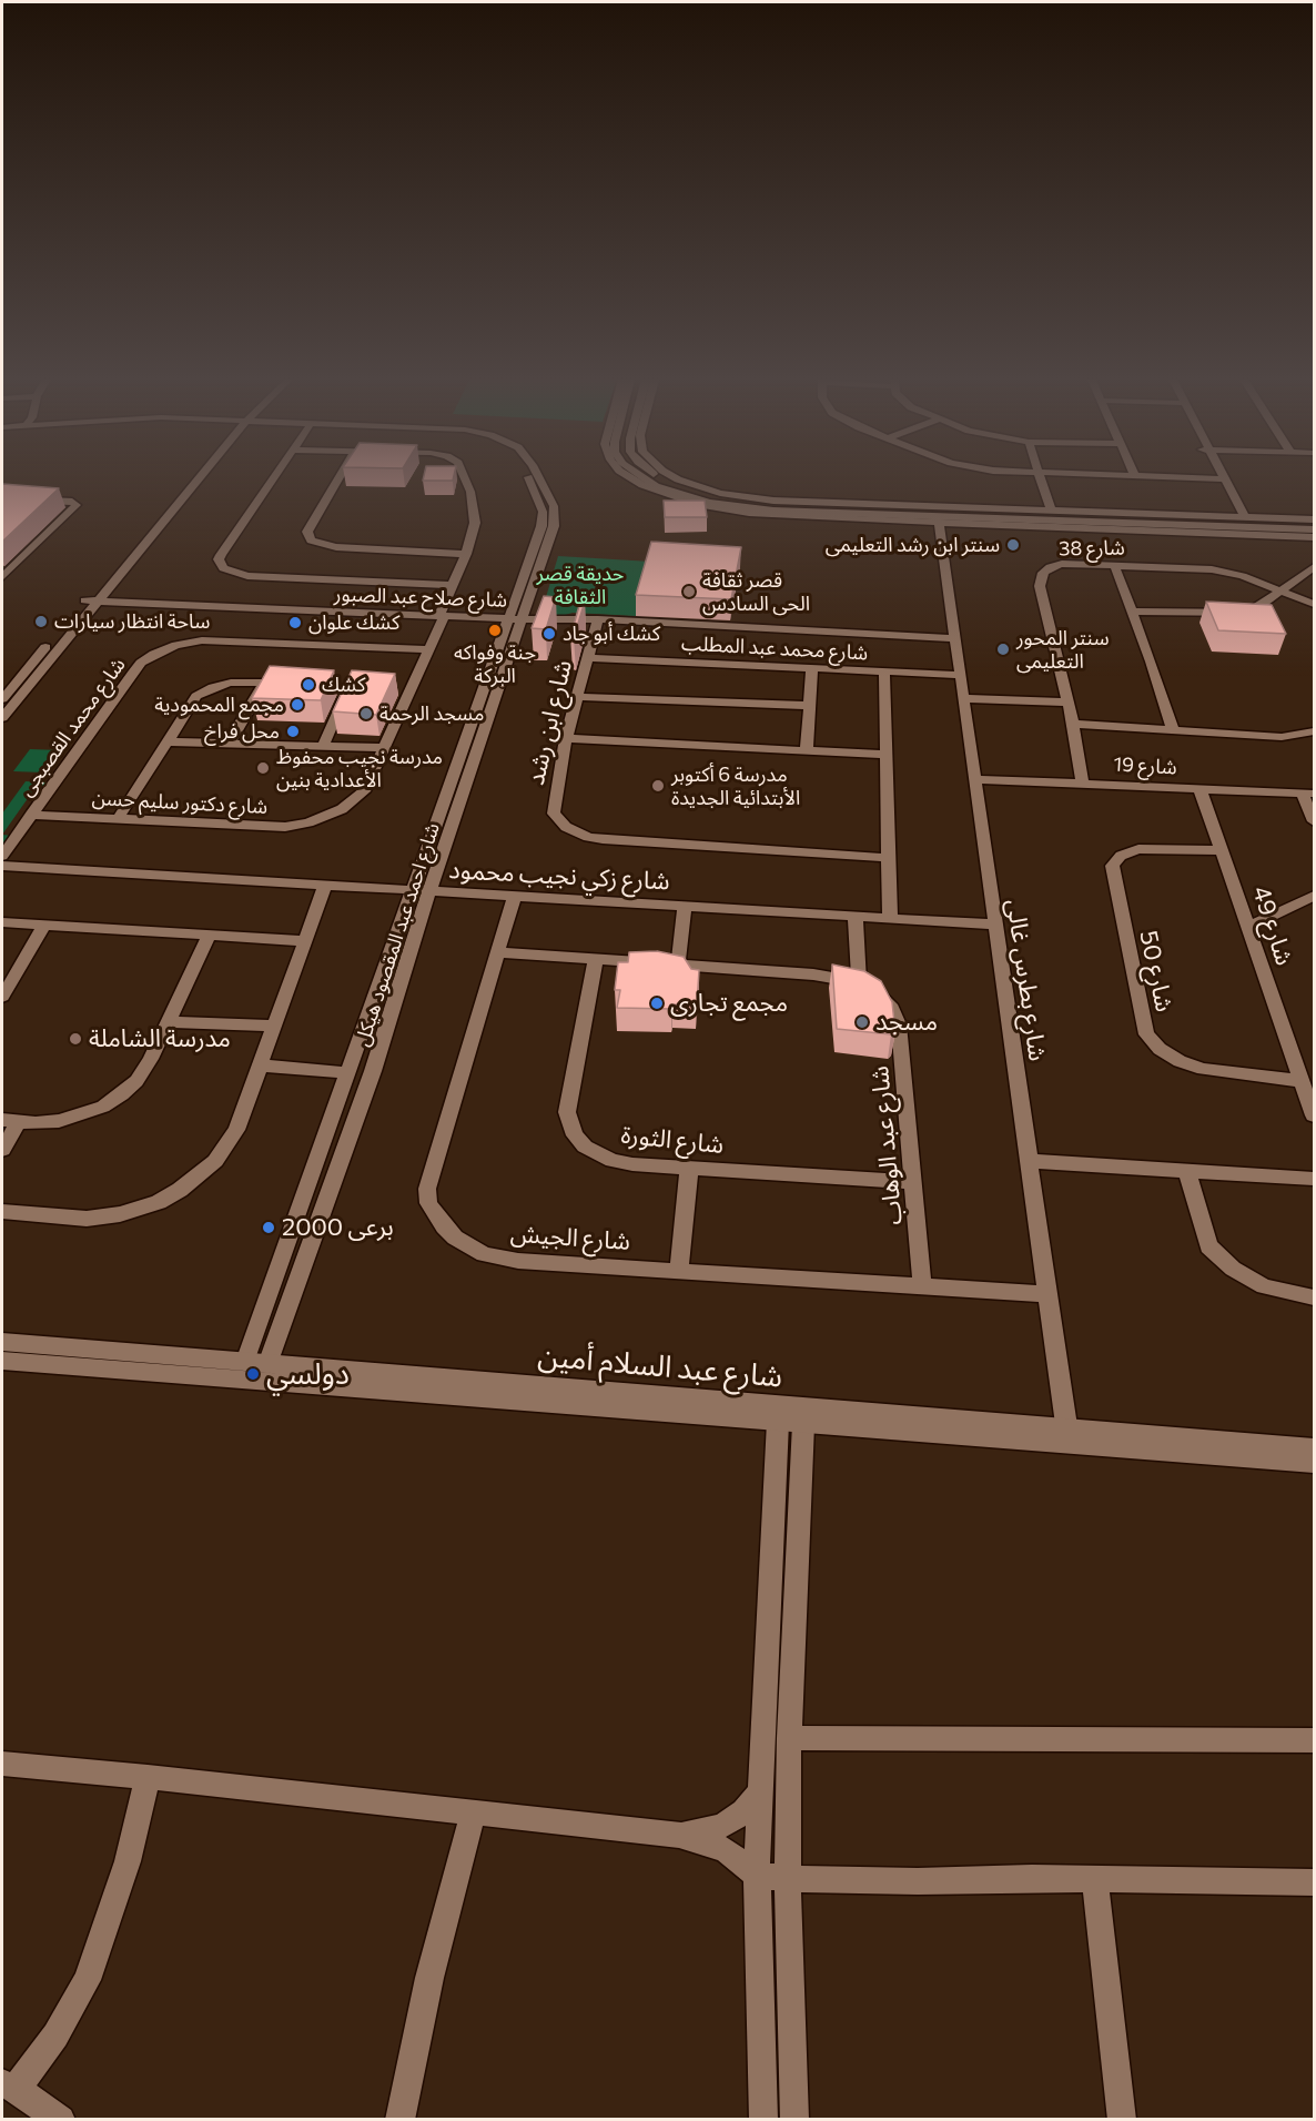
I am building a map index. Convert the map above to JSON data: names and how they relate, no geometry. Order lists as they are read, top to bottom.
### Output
{
  "streets": {
    "street": [
      "شارع 38",
      "شارع صلاح عبد الصبور",
      "شارع محمد عبد المطلب",
      "شارع ابن رشد",
      "شارع محمد القصبجى",
      "شارع 19",
      "شارع دكتور سليم حسن",
      "شارع زكي نجيب محمود",
      "شارع 49",
      "شارع احمد عبد المقصود هيكل",
      "شارع 50",
      "شارع بطرس غالى",
      "شارع الثورة",
      "شارع عبد الوهاب",
      "شارع الجيش",
      "شارع عبد السلام أمين"
    ]
  },
  "crossings": [
    ["شارع 38", "شارع 19"],
    ["شارع صلاح عبد الصبور", "شارع ابن رشد"],
    ["شارع صلاح عبد الصبور", "شارع دكتور سليم حسن"],
    ["شارع صلاح عبد الصبور", "شارع احمد عبد المقصود هيكل"],
    ["شارع صلاح عبد الصبور", "شارع بطرس غالى"],
    ["شارع محمد عبد المطلب", "شارع ابن رشد"],
    ["شارع محمد عبد المطلب", "شارع بطرس غالى"],
    ["شارع محمد القصبجى", "شارع دكتور سليم حسن"],
    ["شارع 19", "شارع 49"],
    ["شارع 19", "شارع بطرس غالى"],
    ["شارع زكي نجيب محمود", "شارع احمد عبد المقصود هيكل"],
    ["شارع زكي نجيب محمود", "شارع بطرس غالى"],
    ["شارع زكي نجيب محمود", "شارع الجيش"],
    ["شارع 49", "شارع 50"],
    ["شارع احمد عبد المقصود هيكل", "شارع عبد السلام أمين"],
    ["شارع بطرس غالى", "شارع الجيش"],
    ["شارع بطرس غالى", "شارع عبد السلام أمين"],
    ["شارع الثورة", "شارع عبد الوهاب"],
    ["شارع عبد الوهاب", "شارع الجيش"]
  ],
  "parks": ["حديقة قصر الثقافة"],
  "places": [
    "سنتر ابن رشد التعليمى",
    "قصر ثقافة الحى السادس",
    "ساحة انتظار سيارات",
    "كشك علوان",
    "جنة وفواكه البركة",
    "كشك أبو جاد",
    "سنتر المحور التعليمى",
    "كشك",
    "مجمع المحمودية",
    "مسجد الرحمة",
    "محل فراخ",
    "مدرسة نجيب محفوظ الأعدادية بنين",
    "مدرسة 6 أكتوبر الأبتدائية الجديدة",
    "مجمع تجارى",
    "مسجد",
    "مدرسة الشاملة",
    "برعى 2000",
    "دولسي"
  ]
}
